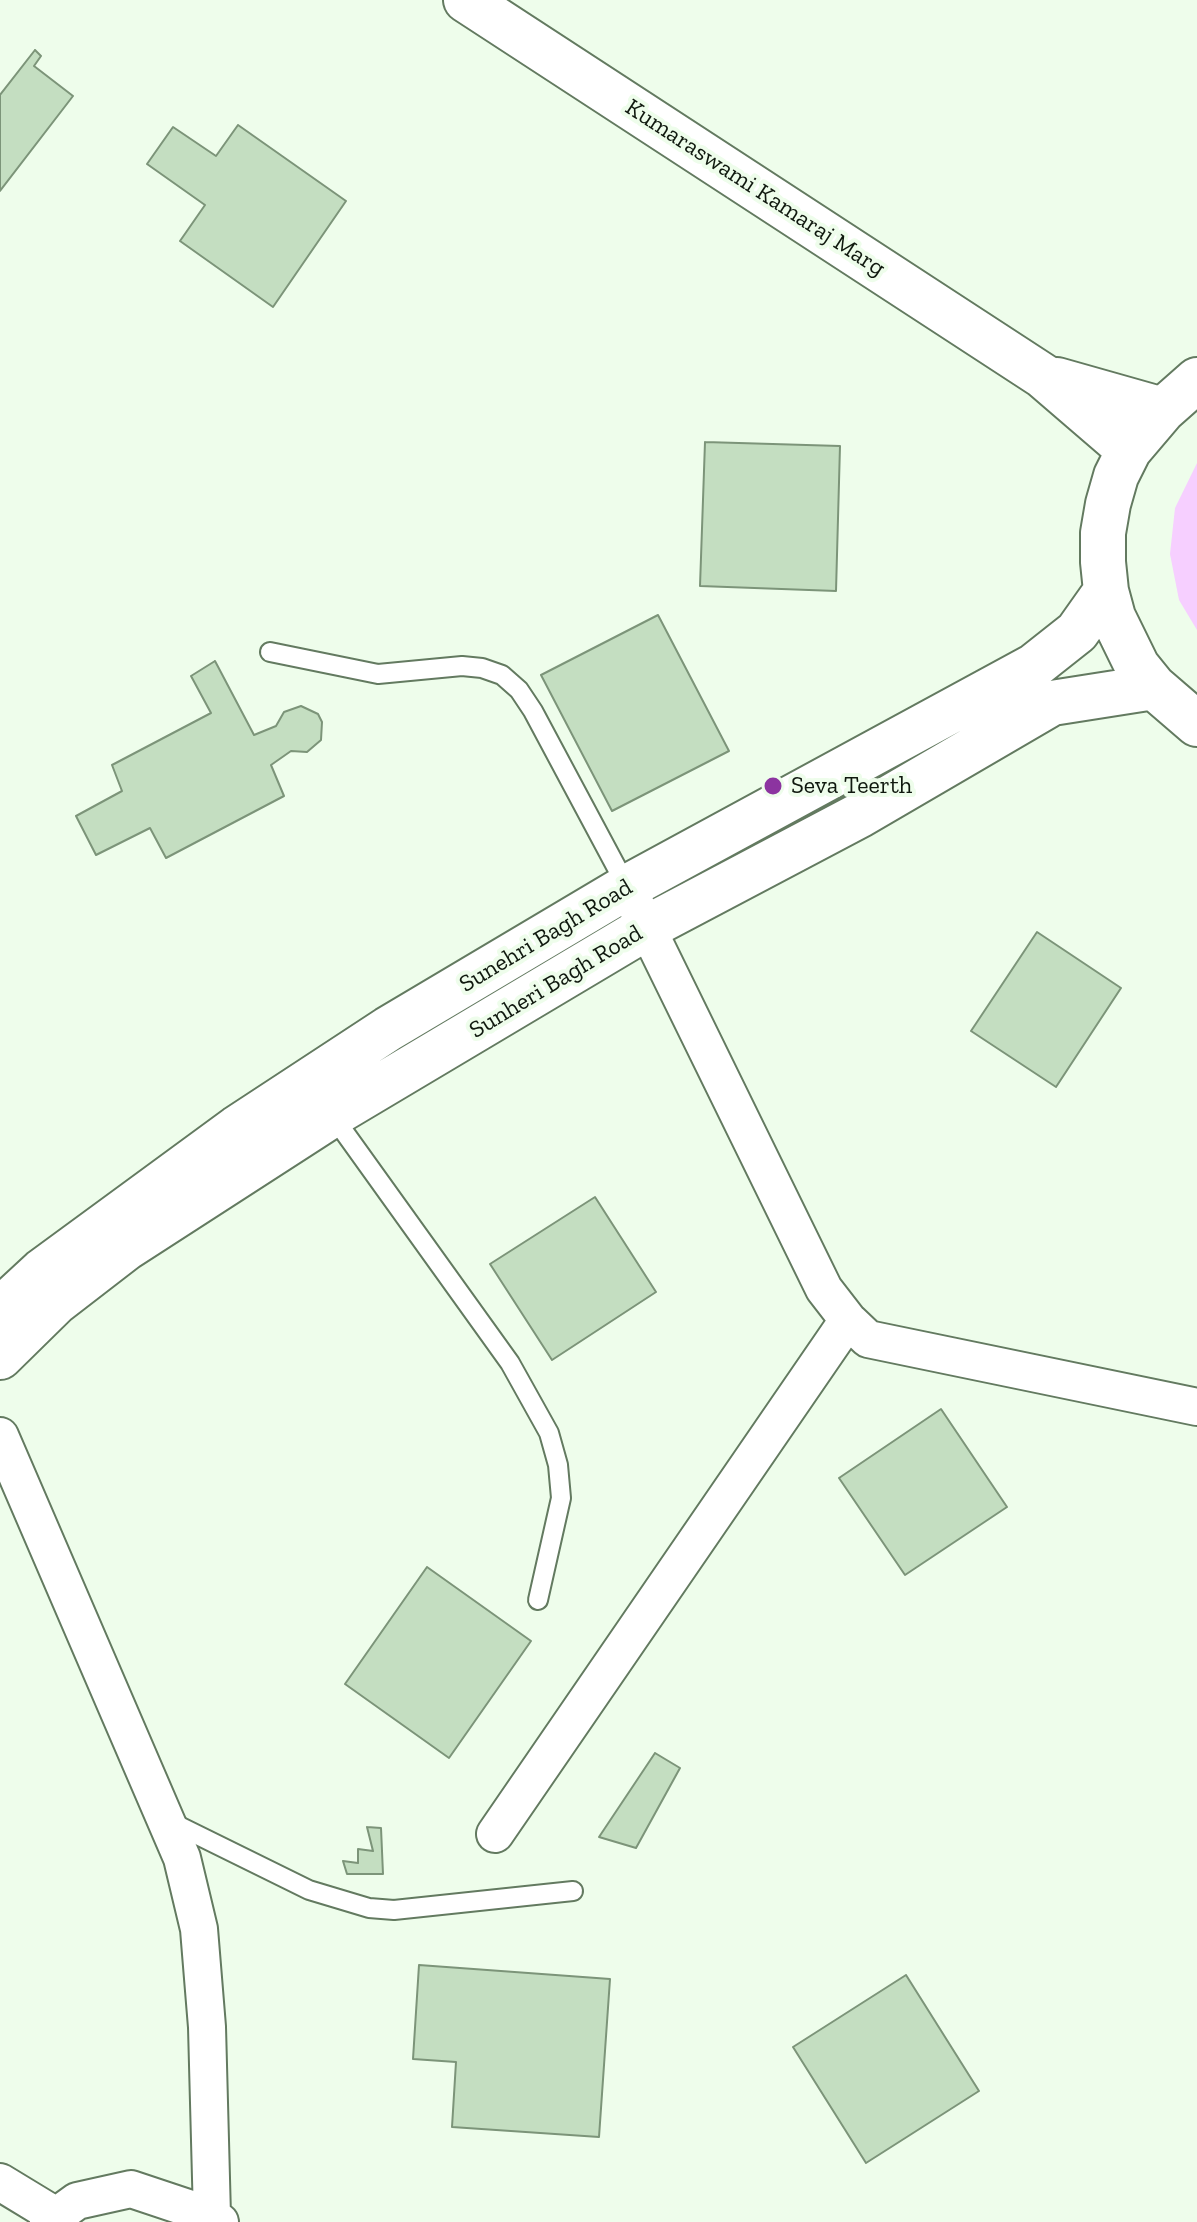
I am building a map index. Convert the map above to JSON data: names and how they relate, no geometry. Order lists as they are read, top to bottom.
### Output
{
  "streets": {
    "street": ["Kumaraswami Kamaraj Marg", "Sunehri Bagh Road", "Sunheri Bagh Road"]
  },
  "places": ["Seva Teerth"]
}
